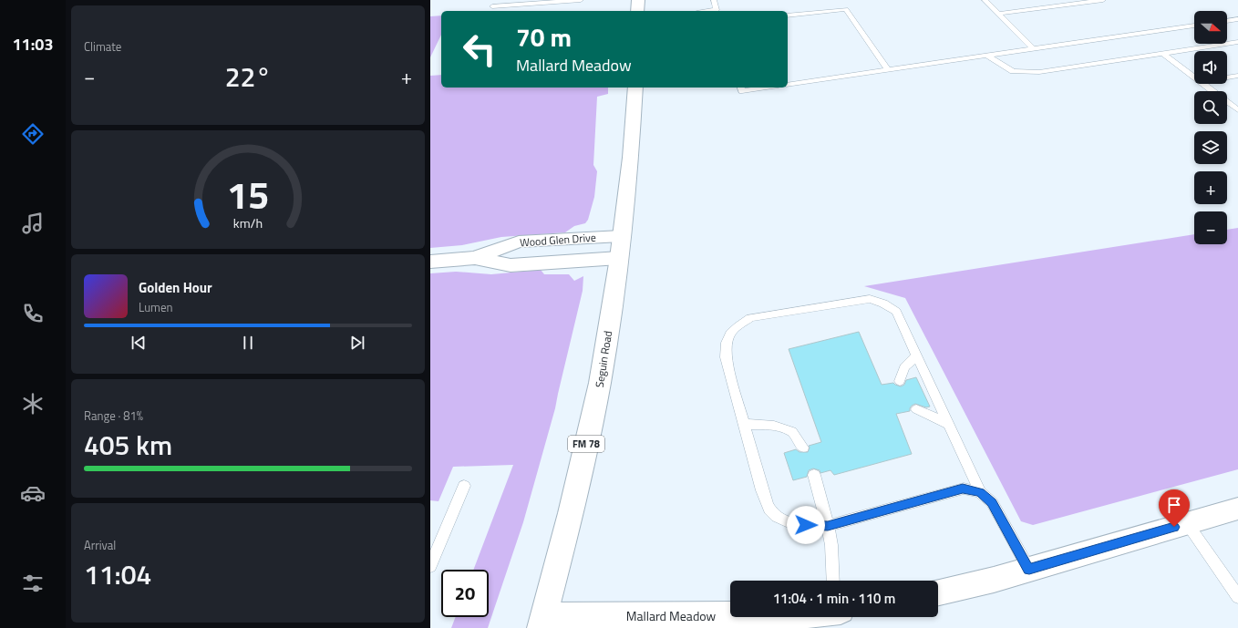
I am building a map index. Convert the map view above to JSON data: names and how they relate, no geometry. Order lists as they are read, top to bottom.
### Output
{
  "streets": {
    "main road": [
      "Wood Glen Drive",
      "Seguin Road",
      "FM 78",
      "Mallard Meadow"
    ]
  },
  "crossings": [
    ["Wood Glen Drive", "Seguin Road"],
    ["Seguin Road", "Mallard Meadow"]
  ],
  "north": "right",
  "page": {
    "tabs": "11:03",
    "tile": [
      "Climate",
      ["Range · 81%", "405 km"],
      ["Arrival", "11:04"]
    ],
    "map_buttons": ["+", "−"],
    "turn": ["70 m", "Mallard Meadow"],
    "heat": ["−", "22°", "+"],
    "song": ["Golden Hour", "Lumen"],
    "limit": "20",
    "trip": "11:04 · 1 min · 110 m",
    "gauge": ["15", "km/h"]
  }
}
